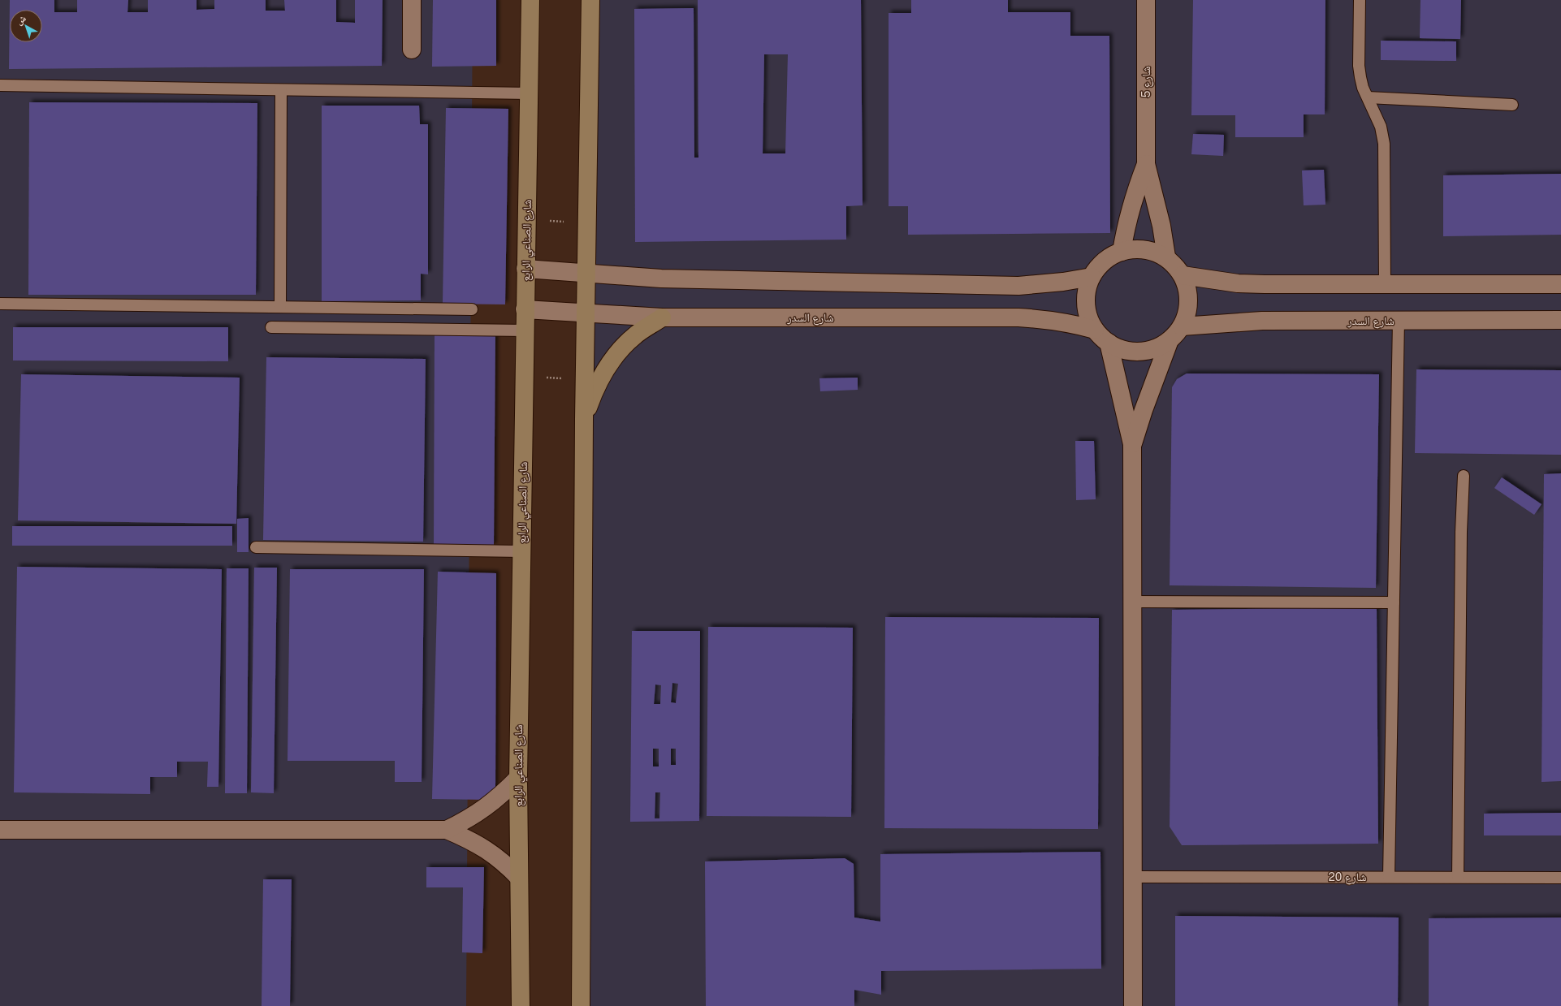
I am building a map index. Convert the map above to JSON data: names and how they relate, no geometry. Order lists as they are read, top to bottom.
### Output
{
  "streets": {
    "main road": ["شارع الصناعي الرابع"],
    "street": ["شارع 5", "شارع السدر"],
    "lane": ["شارع 20"]
  },
  "crossings": [
    ["شارع 5", "شارع السدر"],
    ["شارع الصناعي الرابع", "شارع السدر"]
  ],
  "north": "top left"
}
